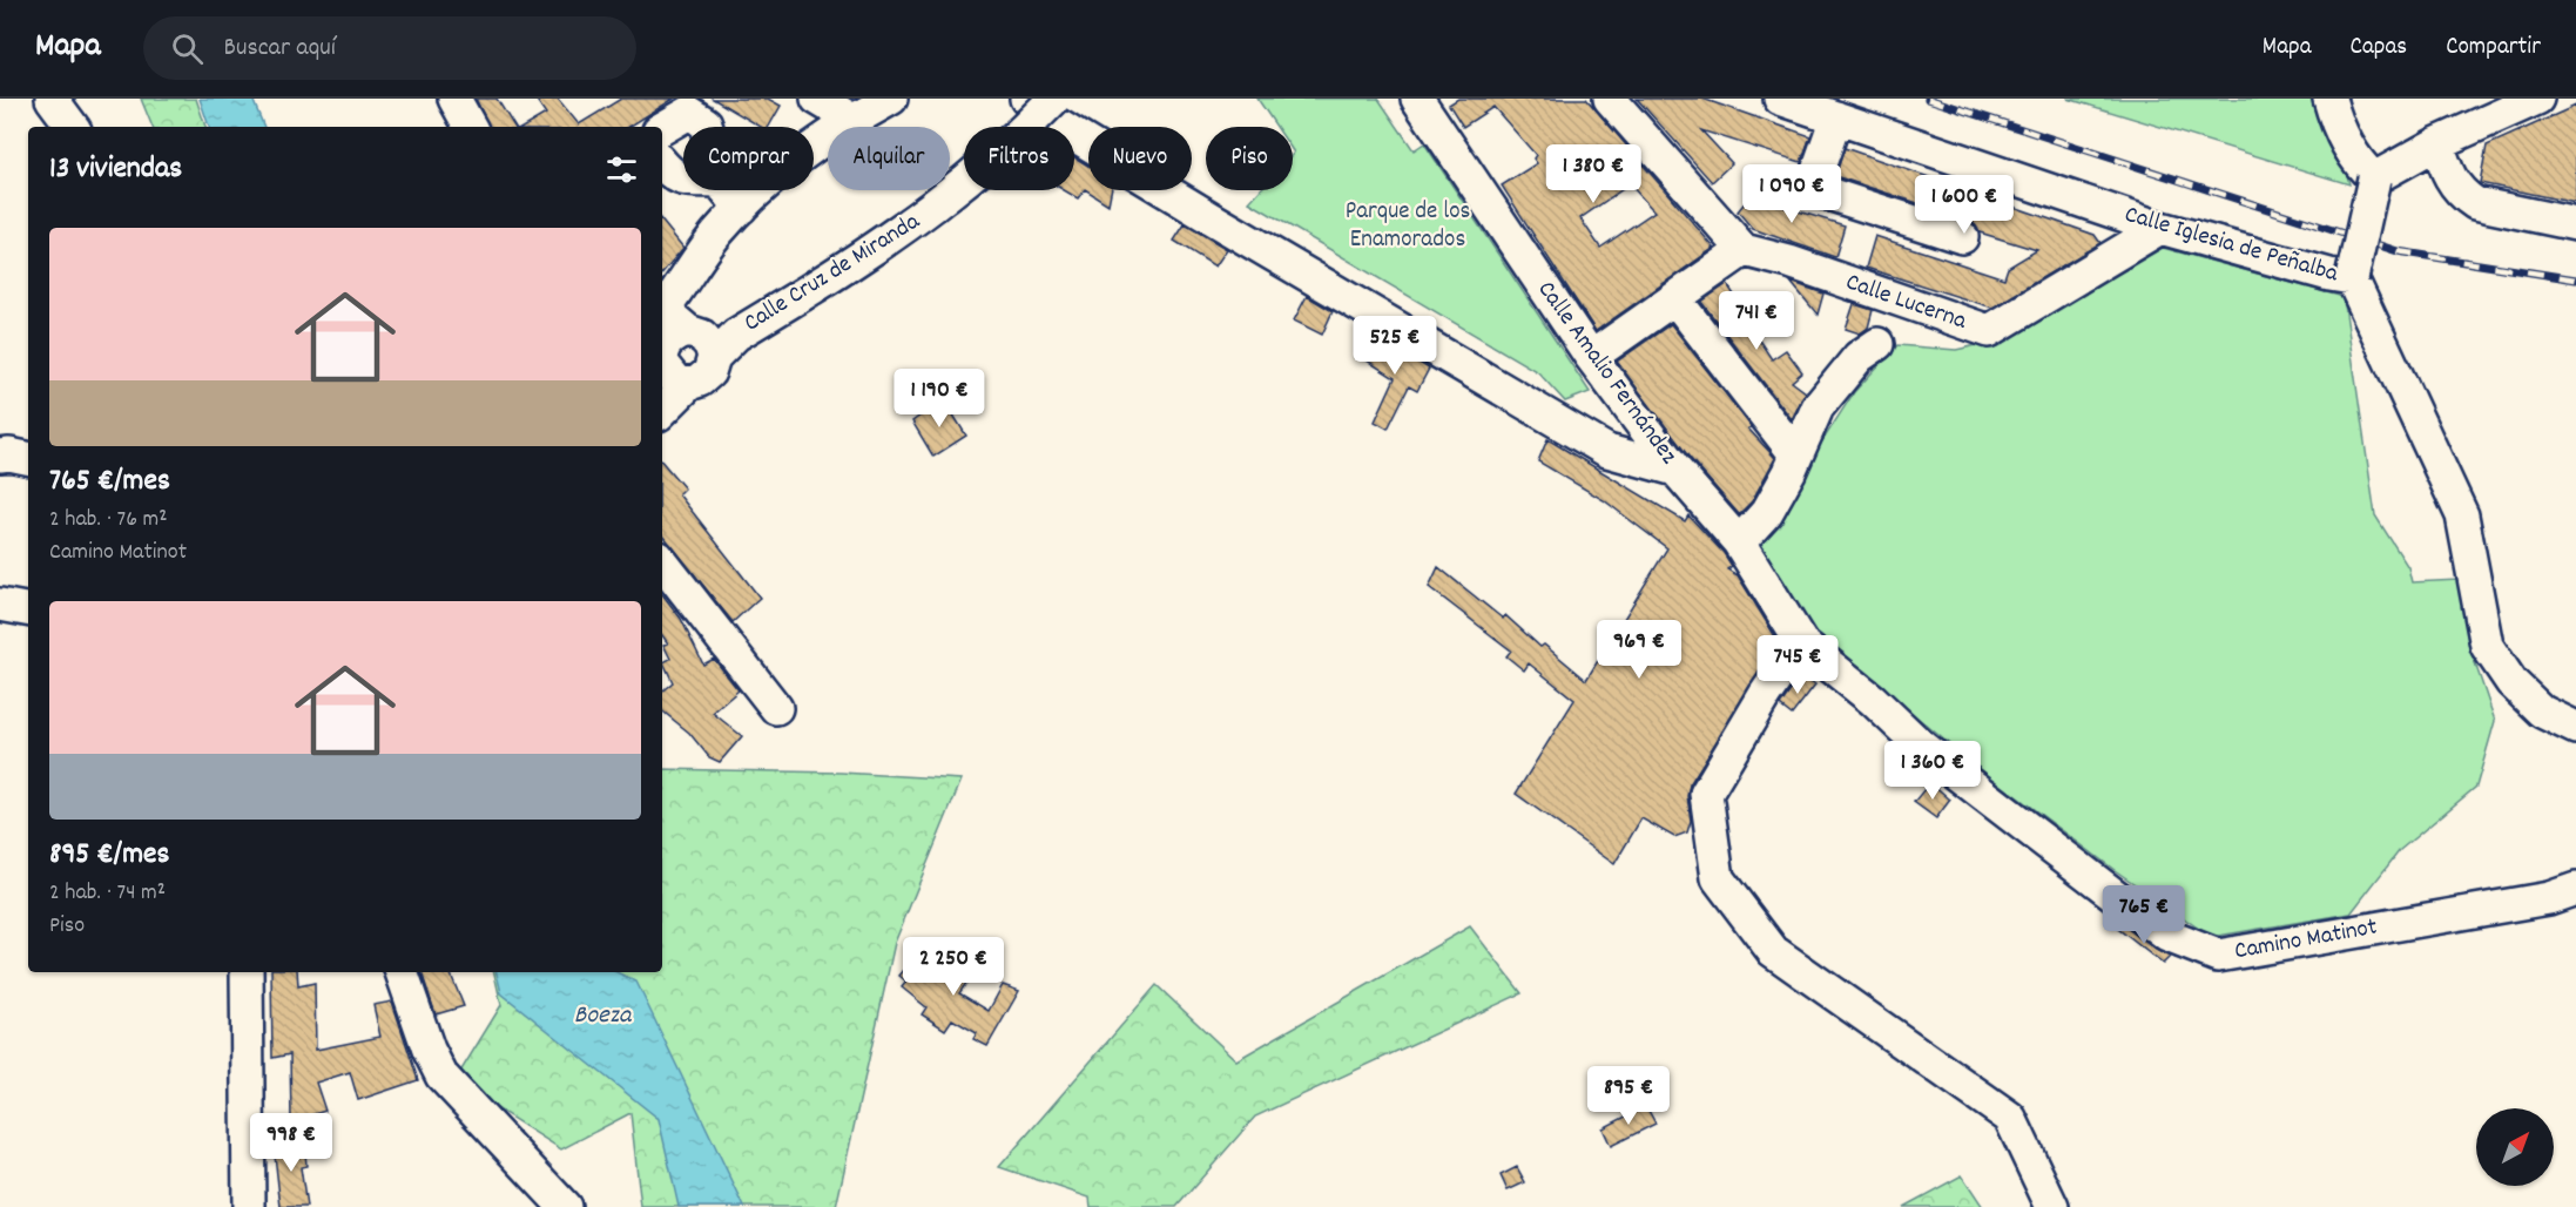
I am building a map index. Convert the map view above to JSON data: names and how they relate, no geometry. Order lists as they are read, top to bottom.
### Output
{
  "streets": {
    "street": [
      "Calle Iglesia de Peñalba",
      "Calle Cruz de Miranda",
      "Calle Lucerna",
      "Calle Amalio Fernández",
      "Camino Matinot"
    ]
  },
  "crossings": [
    ["Calle Iglesia de Peñalba", "Calle Lucerna"],
    ["Calle Amalio Fernández", "Camino Matinot"]
  ],
  "water": ["Boeza"],
  "parks": ["Parque de los Enamorados"],
  "north": "top right",
  "page": {
    "header": "Mapa",
    "search": "Buscar aquí",
    "nav": ["Mapa", "Capas", "Compartir"],
    "chip": [
      "Comprar",
      "Alquilar",
      "Filtros",
      "Nuevo",
      "Piso"
    ],
    "heading": "13 viviendas",
    "price": [
      "1 380 €",
      "1 090 €",
      "1 600 €",
      "741 €",
      "525 €",
      "1 190 €",
      "969 €",
      "745 €",
      "1 360 €",
      "765 €",
      "2 250 €",
      "895 €",
      "998 €"
    ],
    "list": [
      {
        "name": "765 €/mes",
        "note": "2 hab. · 76 m² · Camino Matinot"
      },
      {
        "name": "895 €/mes",
        "note": "2 hab. · 74 m² · Piso"
      }
    ]
  }
}
